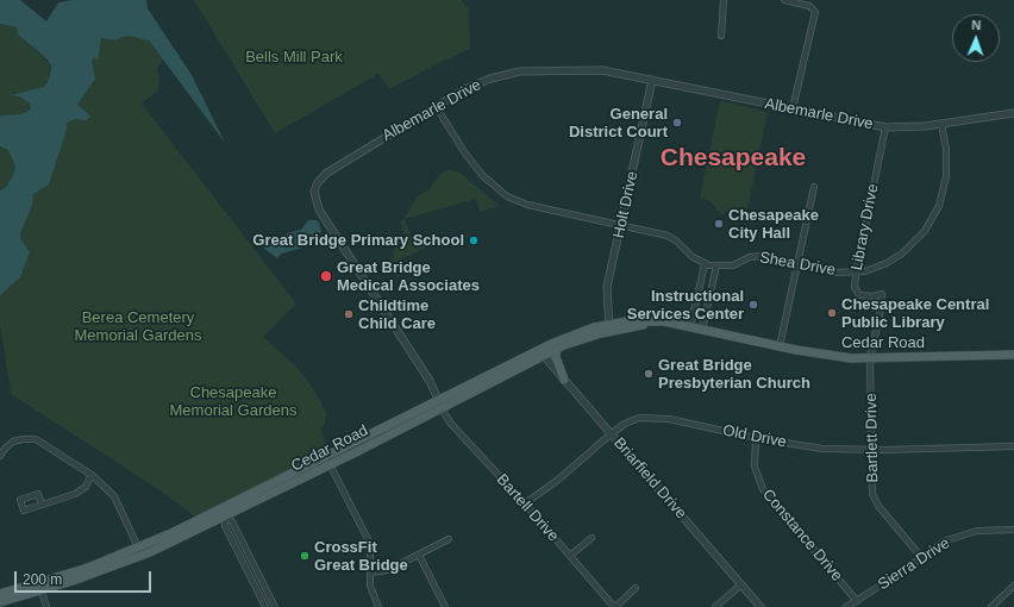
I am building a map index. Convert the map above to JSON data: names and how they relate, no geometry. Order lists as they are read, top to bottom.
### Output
{
  "streets": {
    "main road": ["Cedar Road"],
    "street": [
      "Albemarle Drive",
      "Holt Drive",
      "Library Drive",
      "Shea Drive",
      "Old Drive",
      "Bartlett Drive",
      "Briarfield Drive",
      "Bartell Drive",
      "Constance Drive",
      "Sierra Drive"
    ]
  },
  "crossings": [
    ["Albemarle Drive", "Holt Drive"],
    ["Albemarle Drive", "Library Drive"],
    ["Albemarle Drive", "Shea Drive"],
    ["Albemarle Drive", "Cedar Road"],
    ["Albemarle Drive", "Bartell Drive"],
    ["Holt Drive", "Cedar Road"],
    ["Library Drive", "Shea Drive"],
    ["Library Drive", "Cedar Road"],
    ["Library Drive", "Bartlett Drive"],
    ["Cedar Road", "Bartlett Drive"],
    ["Cedar Road", "Briarfield Drive"],
    ["Cedar Road", "Bartell Drive"],
    ["Old Drive", "Bartlett Drive"],
    ["Old Drive", "Briarfield Drive"],
    ["Old Drive", "Bartell Drive"],
    ["Old Drive", "Constance Drive"],
    ["Bartlett Drive", "Sierra Drive"],
    ["Constance Drive", "Sierra Drive"]
  ],
  "districts": ["Chesapeake"],
  "parks": ["Bells Mill Park", "Berea Cemetery Memorial Gardens", "Chesapeake Memorial Gardens"],
  "places": [
    "General District Court",
    "Chesapeake City Hall",
    "Great Bridge Primary School",
    "Great Bridge Medical Associates",
    "Instructional Services Center",
    "Chesapeake Central Public Library",
    "Childtime Child Care",
    "Great Bridge Presbyterian Church",
    "CrossFit Great Bridge"
  ],
  "scale_bar": "200 m",
  "north": "top"
}
